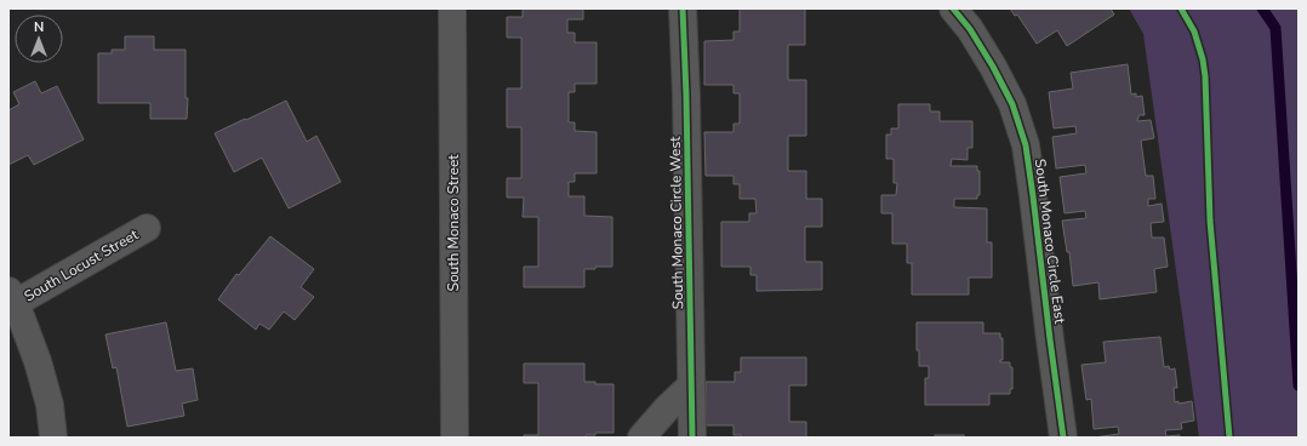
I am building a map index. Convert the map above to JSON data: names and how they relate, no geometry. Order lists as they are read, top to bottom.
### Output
{
  "streets": {
    "street": [
      "South Monaco Street",
      "South Monaco Circle West",
      "South Monaco Circle East",
      "South Locust Street"
    ]
  },
  "north": "top"
}
